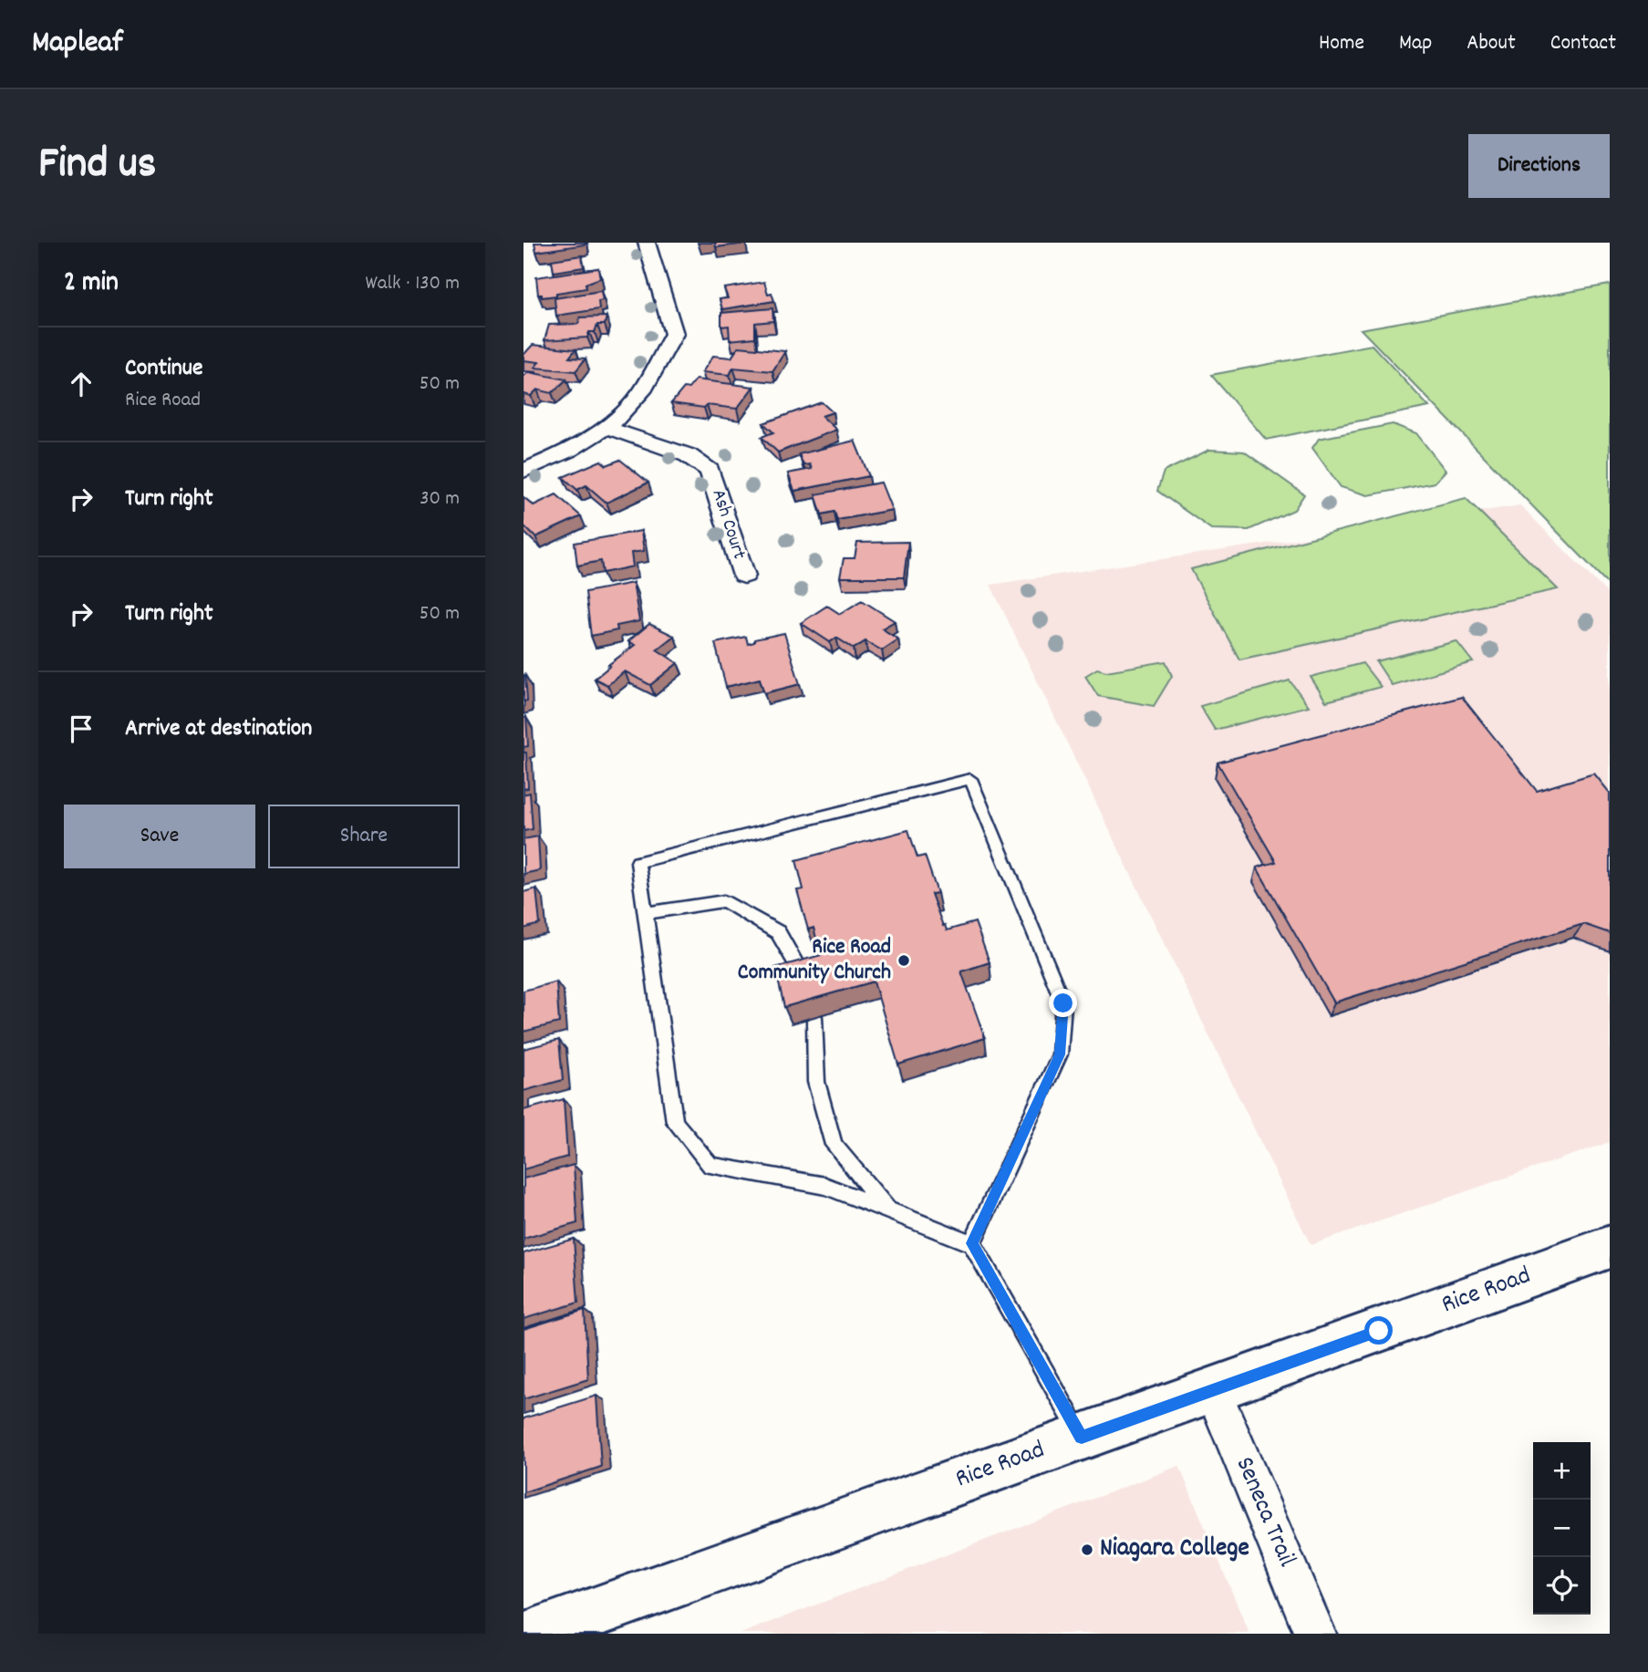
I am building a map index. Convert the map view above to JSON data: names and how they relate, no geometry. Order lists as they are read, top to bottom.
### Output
{
  "streets": {
    "street": ["Ash Court", "Rice Road", "Seneca Trail"]
  },
  "crossings": [
    ["Rice Road", "Seneca Trail"]
  ],
  "places": ["Rice Road Community Church", "Niagara College"],
  "page": {
    "header": "Mapleaf",
    "nav": [
      "Home",
      "Map",
      "About",
      "Contact"
    ],
    "title": "Find us",
    "buttons": [
      "Directions",
      ["Save", "Share"]
    ],
    "heading": ["2 min", "Walk · 130 m"],
    "list": [
      ["Continue", "Rice Road", "50 m"],
      ["Turn right", "30 m"],
      ["Turn right", "50 m"],
      "Arrive at destination"
    ],
    "map_buttons": ["+", "−"]
  }
}
